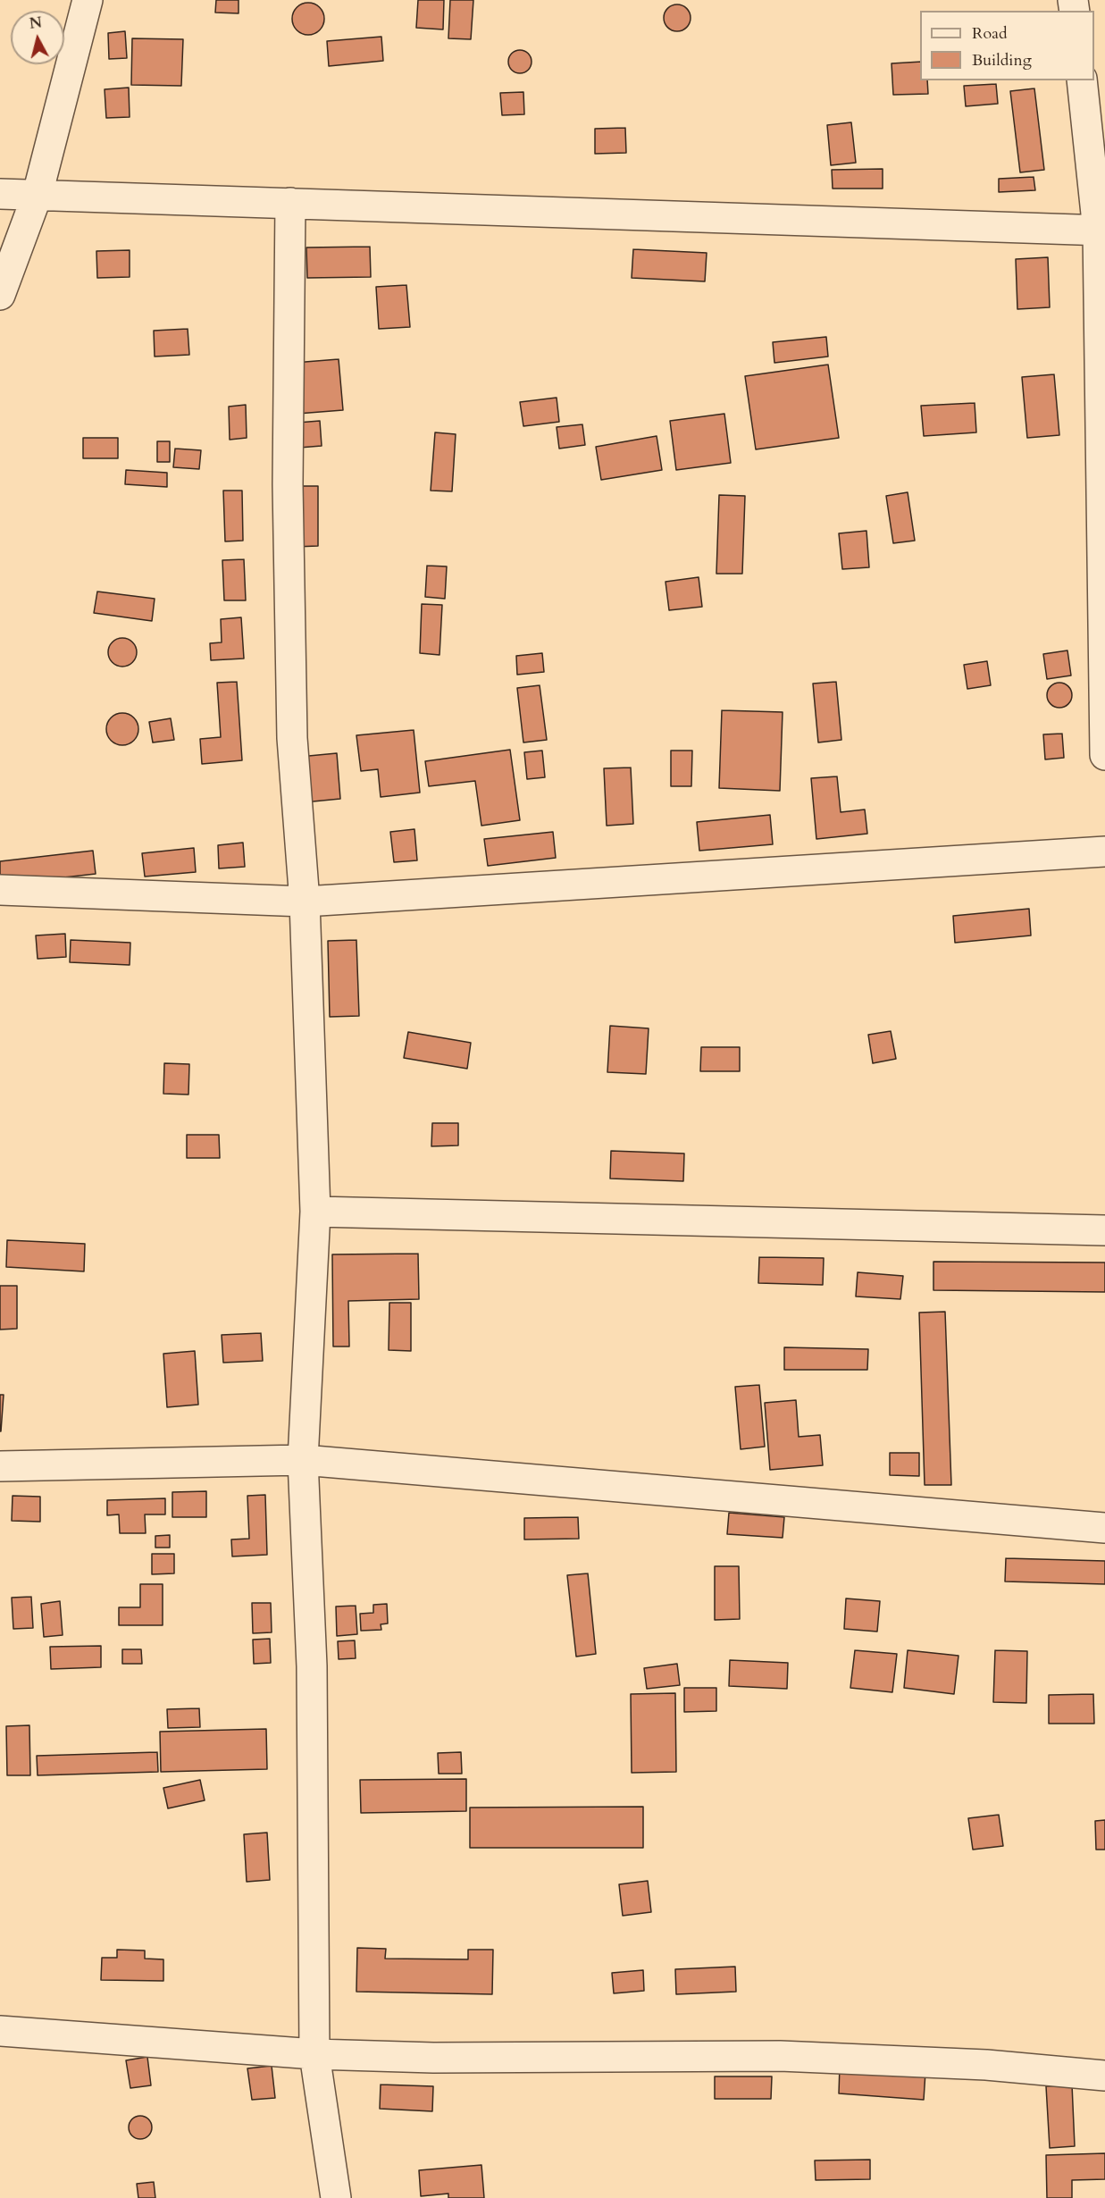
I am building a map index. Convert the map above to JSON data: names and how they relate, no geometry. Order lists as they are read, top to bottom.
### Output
{
  "legend": ["Road", "Building"],
  "north": "top"
}
